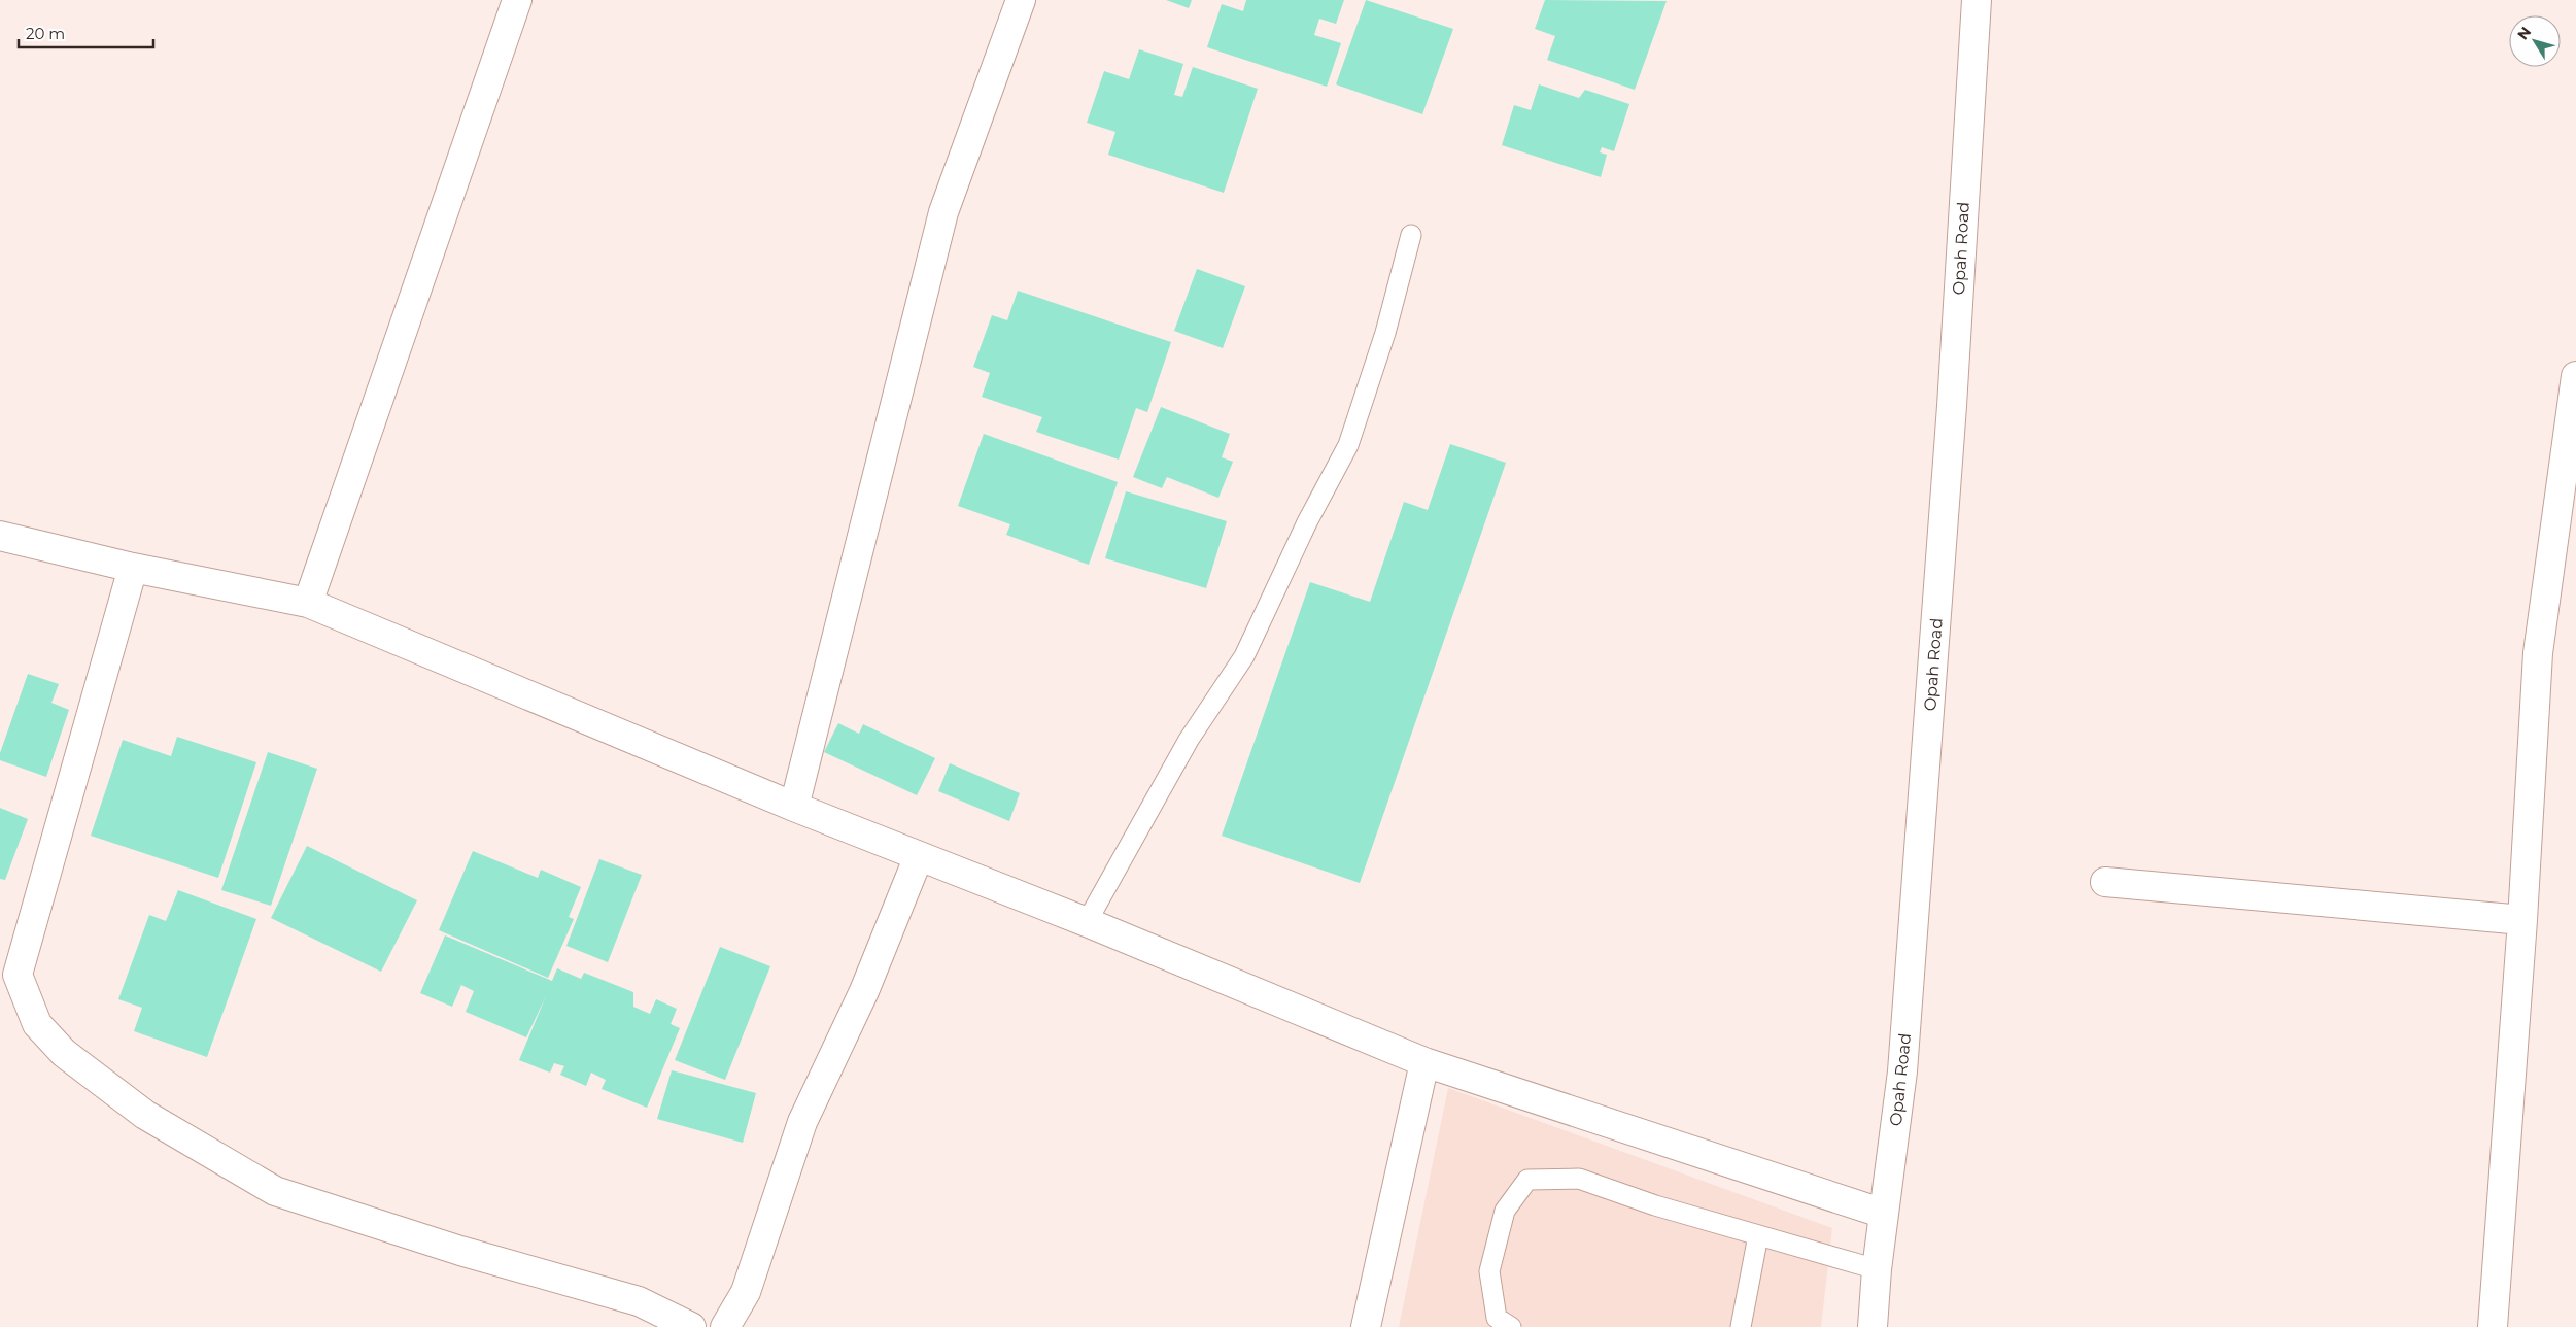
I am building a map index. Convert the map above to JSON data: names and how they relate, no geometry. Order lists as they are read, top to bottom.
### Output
{
  "streets": {
    "street": ["Opah Road"]
  },
  "scale_bar": "20 m",
  "north": "top left"
}
